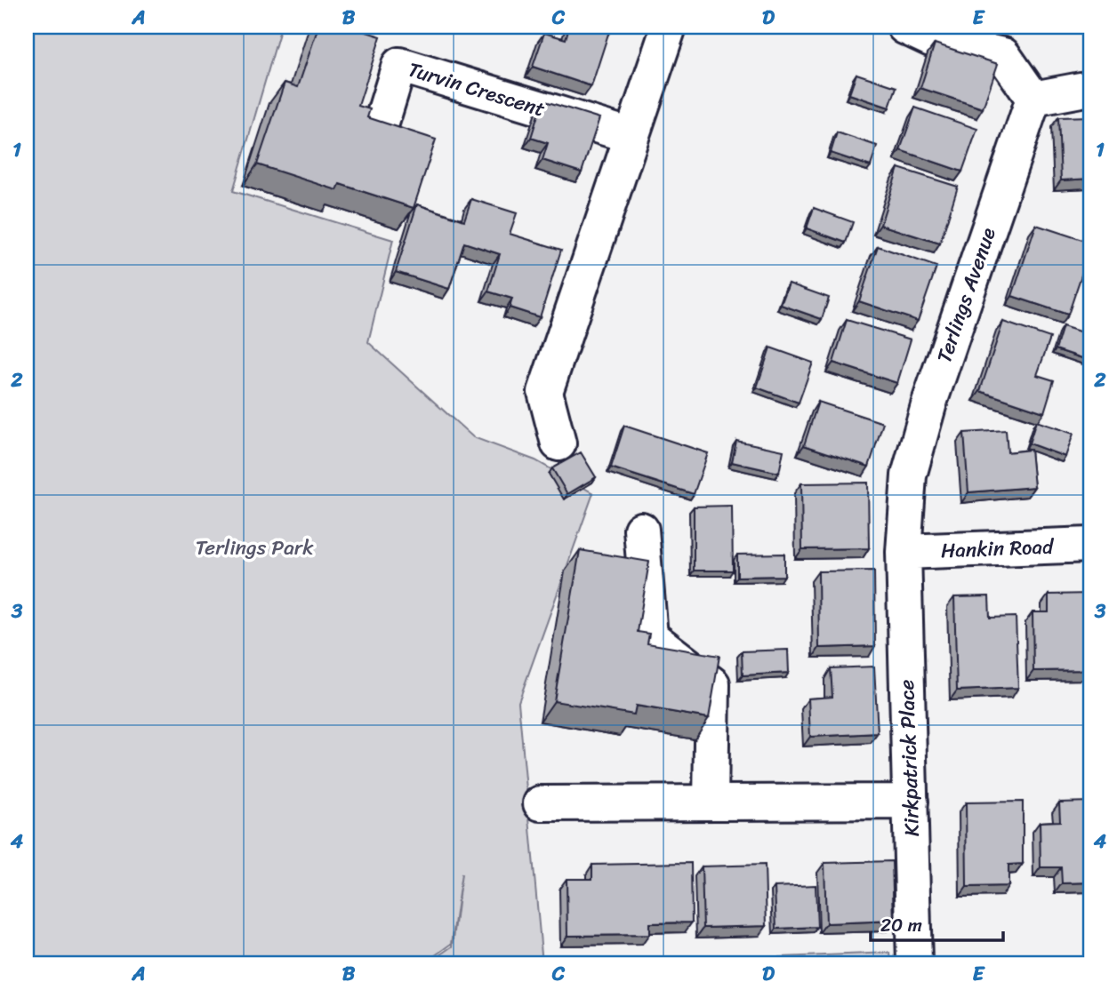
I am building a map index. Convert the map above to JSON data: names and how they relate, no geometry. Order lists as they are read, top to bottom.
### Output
{
  "streets": {
    "street": [
      "Turvin Crescent",
      "Terlings Avenue",
      "Hankin Road",
      "Kirkpatrick Place"
    ]
  },
  "crossings": [
    ["Terlings Avenue", "Hankin Road"],
    ["Terlings Avenue", "Kirkpatrick Place"],
    ["Hankin Road", "Kirkpatrick Place"]
  ],
  "parks": ["Terlings Park"],
  "scale_bar": "20 m",
  "grid": {
    "columns": [
      "A",
      "B",
      "C",
      "D",
      "E"
    ],
    "rows": [
      "1",
      "2",
      "3",
      "4"
    ]
  }
}
